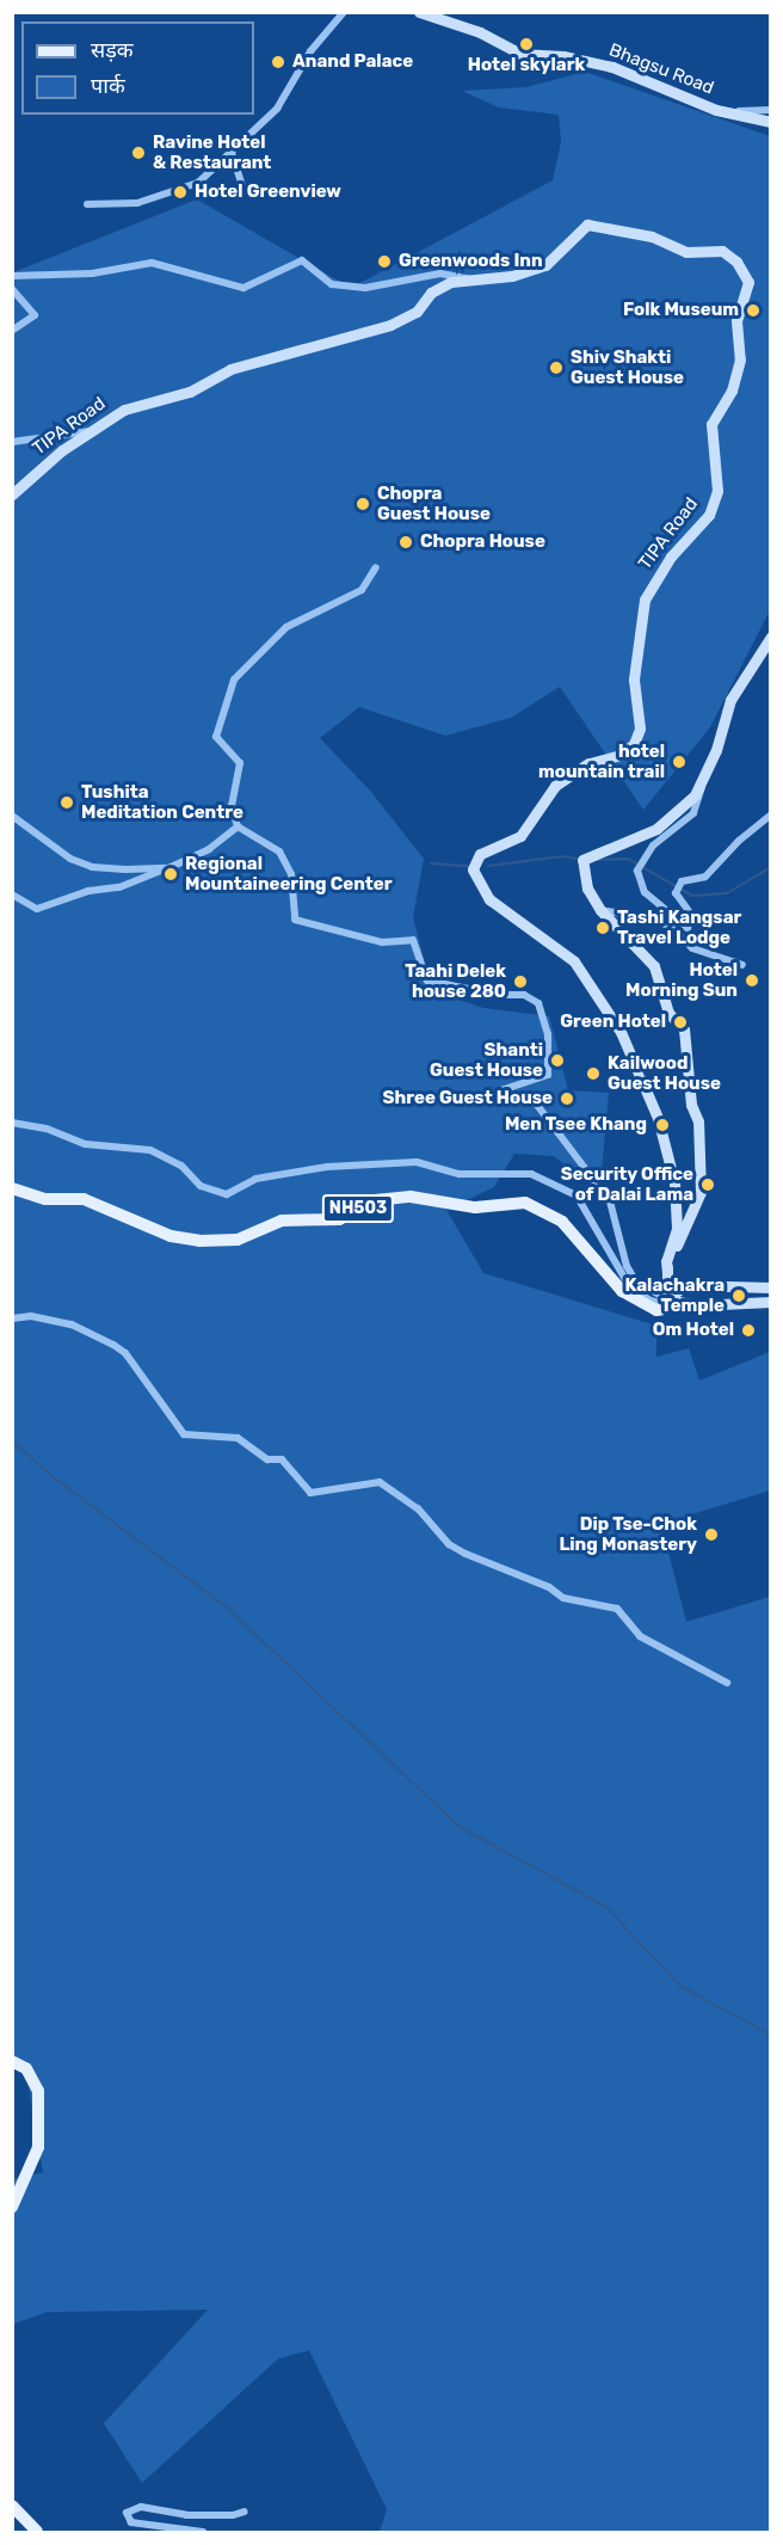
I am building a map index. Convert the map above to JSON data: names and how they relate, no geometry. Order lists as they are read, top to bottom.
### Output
{
  "streets": {
    "main road": ["NH503"],
    "street": ["Bhagsu Road", "TIPA Road"]
  },
  "places": [
    "Hotel skylark",
    "Anand Palace",
    "Ravine Hotel & Restaurant",
    "Hotel Greenview",
    "Greenwoods Inn",
    "Folk Museum",
    "Shiv Shakti Guest House",
    "Chopra Guest House",
    "Chopra House",
    "hotel mountain trail",
    "Tushita Meditation Centre",
    "Regional Mountaineering Center",
    "Tashi Kangsar Travel Lodge",
    "Hotel Morning Sun",
    "Taahi Delek house 280",
    "Green Hotel",
    "Shanti Guest House",
    "Kailwood Guest House",
    "Shree Guest House",
    "Men Tsee Khang",
    "Security Office of Dalai Lama",
    "Kalachakra Temple",
    "Om Hotel",
    "Dip Tse-Chok Ling Monastery"
  ],
  "legend": ["सड़क", "पार्क"]
}
